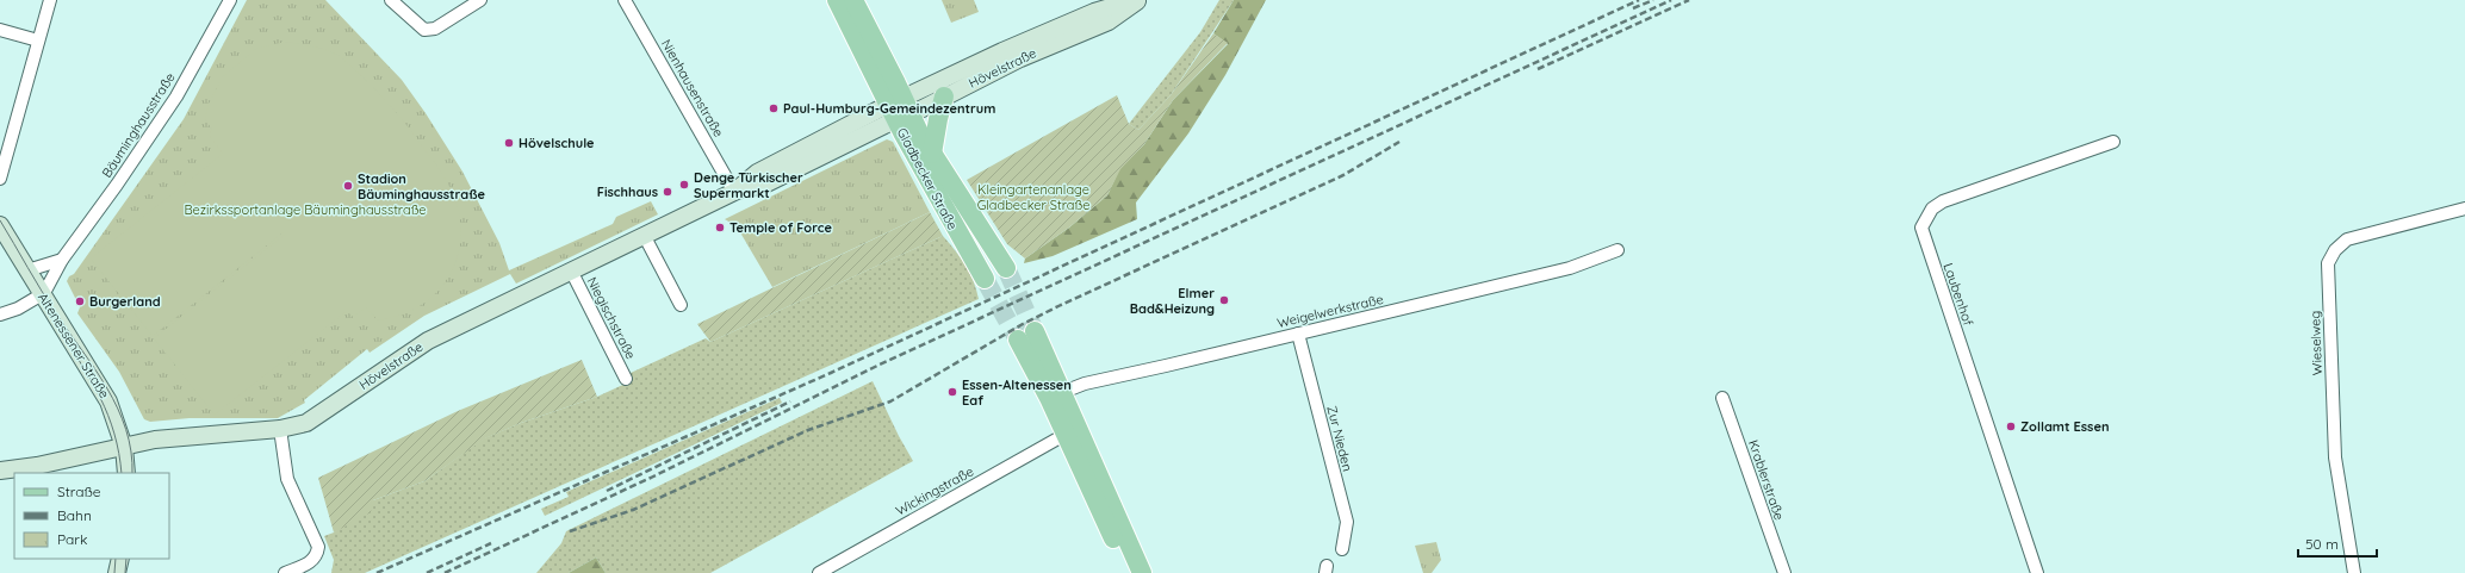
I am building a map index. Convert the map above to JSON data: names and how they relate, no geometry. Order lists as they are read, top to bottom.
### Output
{
  "streets": {
    "main road": ["Hövelstraße", "Gladbecker Straße", "Altenessener Straße"],
    "street": [
      "Nienhausenstraße",
      "Bäuminghausstraße",
      "Laubenhof",
      "Weigelwerkstraße",
      "Niegischstraße",
      "Wieselweg",
      "Zur Nieden",
      "Krablerstraße",
      "Wickingstraße"
    ]
  },
  "crossings": [
    ["Hövelstraße", "Nienhausenstraße"],
    ["Hövelstraße", "Gladbecker Straße"],
    ["Hövelstraße", "Niegischstraße"],
    ["Hövelstraße", "Altenessener Straße"],
    ["Bäuminghausstraße", "Altenessener Straße"],
    ["Weigelwerkstraße", "Zur Nieden"]
  ],
  "parks": ["Kleingartenanlage Gladbecker Straße", "Bezirkssportanlage Bäuminghausstraße"],
  "places": [
    "Paul-Humburg-Gemeindezentrum",
    "Hövelschule",
    "Denge Türkischer Supermarkt",
    "Stadion Bäuminghausstraße",
    "Fischhaus",
    "Temple of Force",
    "Elmer Bad&Heizung",
    "Burgerland",
    "Essen-Altenessen Eaf",
    "Zollamt Essen"
  ],
  "legend": ["Straße", "Bahn", "Park"],
  "scale_bar": "50 m"
}
